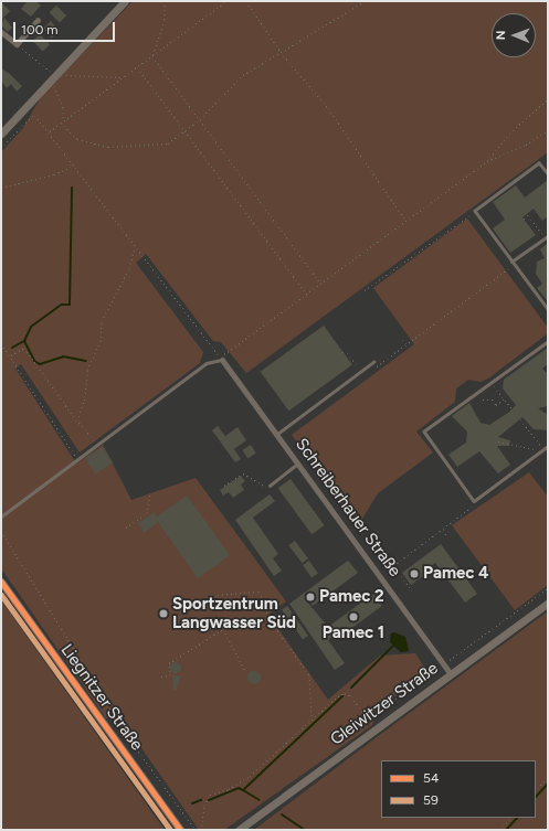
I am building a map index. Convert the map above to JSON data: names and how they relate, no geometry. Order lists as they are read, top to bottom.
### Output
{
  "streets": {
    "main road": ["Liegnitzer Straße", "Gleiwitzer Straße"],
    "street": ["Schreiberhauer Straße"]
  },
  "crossings": [
    ["Schreiberhauer Straße", "Gleiwitzer Straße"]
  ],
  "places": [
    "Pamec 4",
    "Pamec 2",
    "Sportzentrum Langwasser Süd",
    "Pamec 1"
  ],
  "lines": ["transit line 54", "transit line 59"],
  "legend": ["54", "59"],
  "scale_bar": "100 m",
  "north": "left"
}
